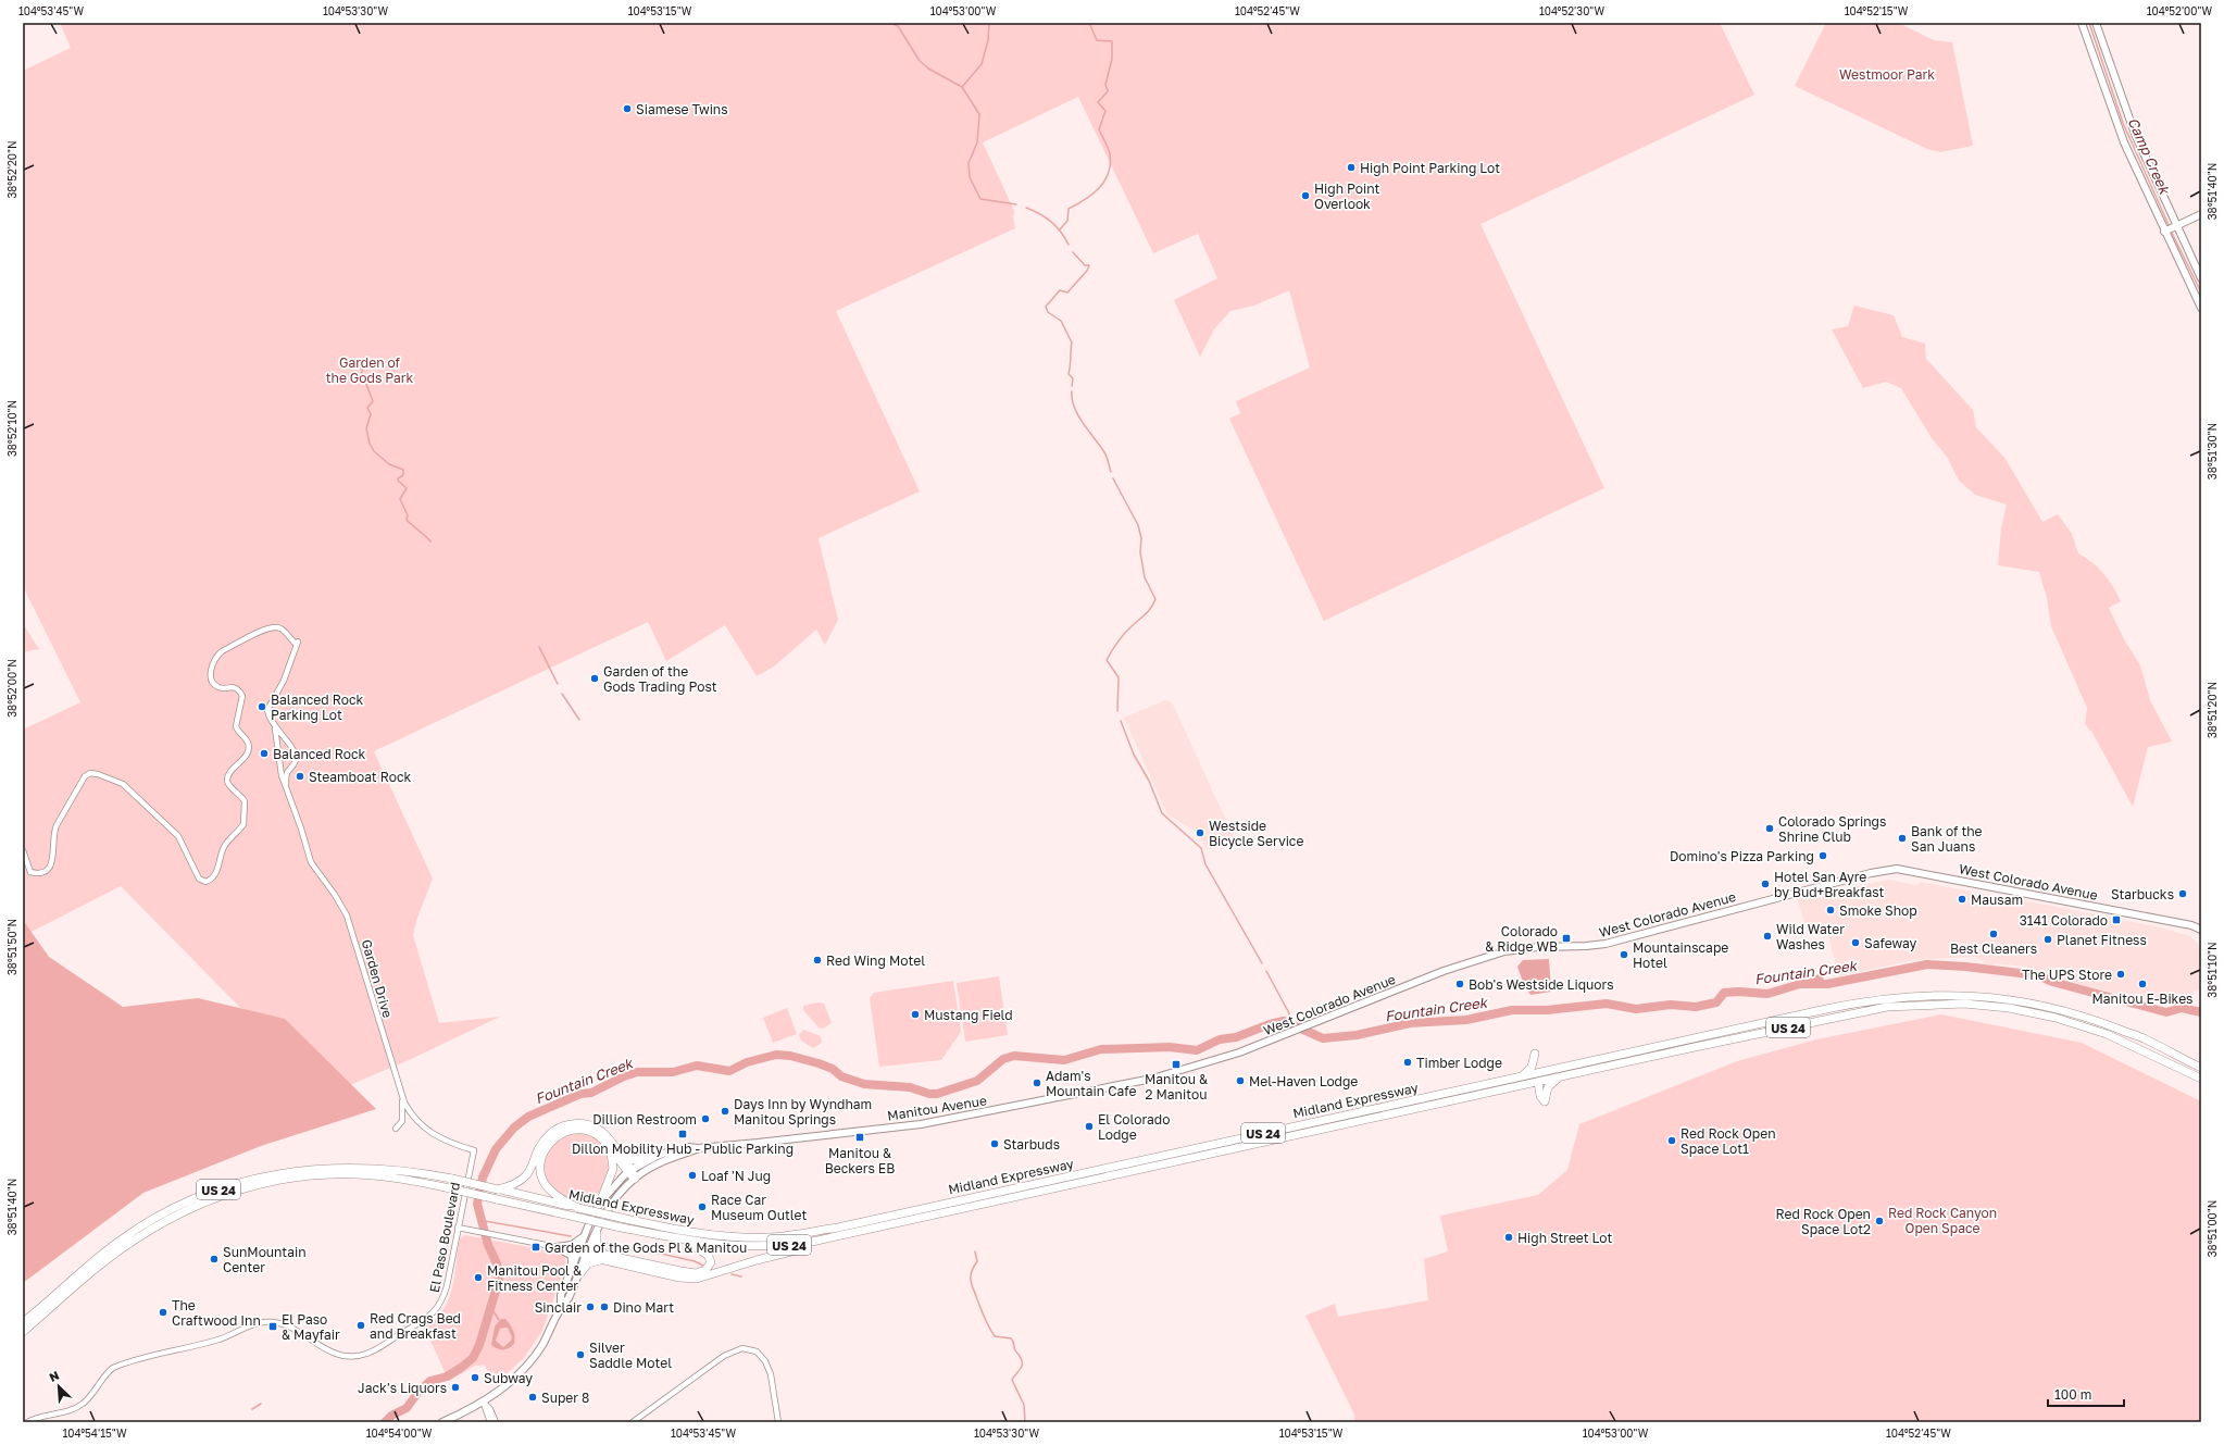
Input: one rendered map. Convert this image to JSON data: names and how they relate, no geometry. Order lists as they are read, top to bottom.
{
  "streets": {
    "highway": ["US 24", "Midland Expressway"],
    "main road": ["West Colorado Avenue", "Manitou Avenue"],
    "street": ["Garden Drive", "El Paso Boulevard"]
  },
  "crossings": [
    ["West Colorado Avenue", "Manitou Avenue"],
    ["Garden Drive", "El Paso Boulevard"],
    ["US 24", "Midland Expressway"]
  ],
  "water": ["Camp Creek", "Fountain Creek"],
  "parks": ["Westmoor Park", "Garden of the Gods Park", "Red Rock Canyon Open Space"],
  "places": {
    "other": [
      "Siamese Twins",
      "High Point Parking Lot",
      "High Point Overlook",
      "Garden of the Gods Trading Post",
      "Balanced Rock Parking Lot",
      "Balanced Rock",
      "Steamboat Rock",
      "Colorado Springs Shrine Club",
      "Westside Bicycle Service",
      "Bank of the San Juans",
      "Domino's Pizza Parking",
      "Hotel San Ayre by Bud+Breakfast",
      "Starbucks",
      "Mausam",
      "Smoke Shop",
      "Best Cleaners",
      "Wild Water Washes",
      "Planet Fitness",
      "Safeway",
      "Mountainscape Hotel",
      "Red Wing Motel",
      "The UPS Store",
      "Bob's Westside Liquors",
      "Manitou E-Bikes",
      "Mustang Field",
      "Timber Lodge",
      "Mel-Haven Lodge",
      "Adam's Mountain Cafe",
      "Days Inn by Wyndham Manitou Springs",
      "Dillion Restroom",
      "El Colorado Lodge",
      "Red Rock Open Space Lot1",
      "Starbuds",
      "Loaf 'N Jug",
      "Race Car Museum Outlet",
      "Red Rock Open Space Lot2",
      "High Street Lot",
      "SunMountain Center",
      "Manitou Pool & Fitness Center",
      "Sinclair",
      "Dino Mart",
      "The Craftwood Inn",
      "Red Crags Bed and Breakfast",
      "Silver Saddle Motel",
      "Subway",
      "Jack's Liquors",
      "Super 8"
    ],
    "transit": [
      "3141 Colorado",
      "Colorado & Ridge WB",
      "Manitou & 2 Manitou",
      "Dillon Mobility Hub - Public Parking",
      "Manitou & Beckers EB",
      "Garden of the Gods Pl & Manitou",
      "El Paso & Mayfair"
    ]
  },
  "scale_bar": "100 m",
  "north": "top left",
  "coordinates": [
    "104°53'45\"W",
    "104°53'30\"W",
    "104°53'15\"W",
    "104°53'00\"W",
    "104°52'45\"W",
    "104°52'30\"W",
    "104°52'15\"W",
    "104°52'00\"W",
    "38°52'20\"N",
    "38°51'40\"N",
    "38°52'10\"N",
    "38°51'30\"N",
    "38°52'00\"N",
    "38°51'20\"N",
    "38°51'50\"N",
    "38°51'10\"N",
    "38°51'00\"N",
    "104°54'15\"W",
    "104°54'00\"W"
  ]
}
